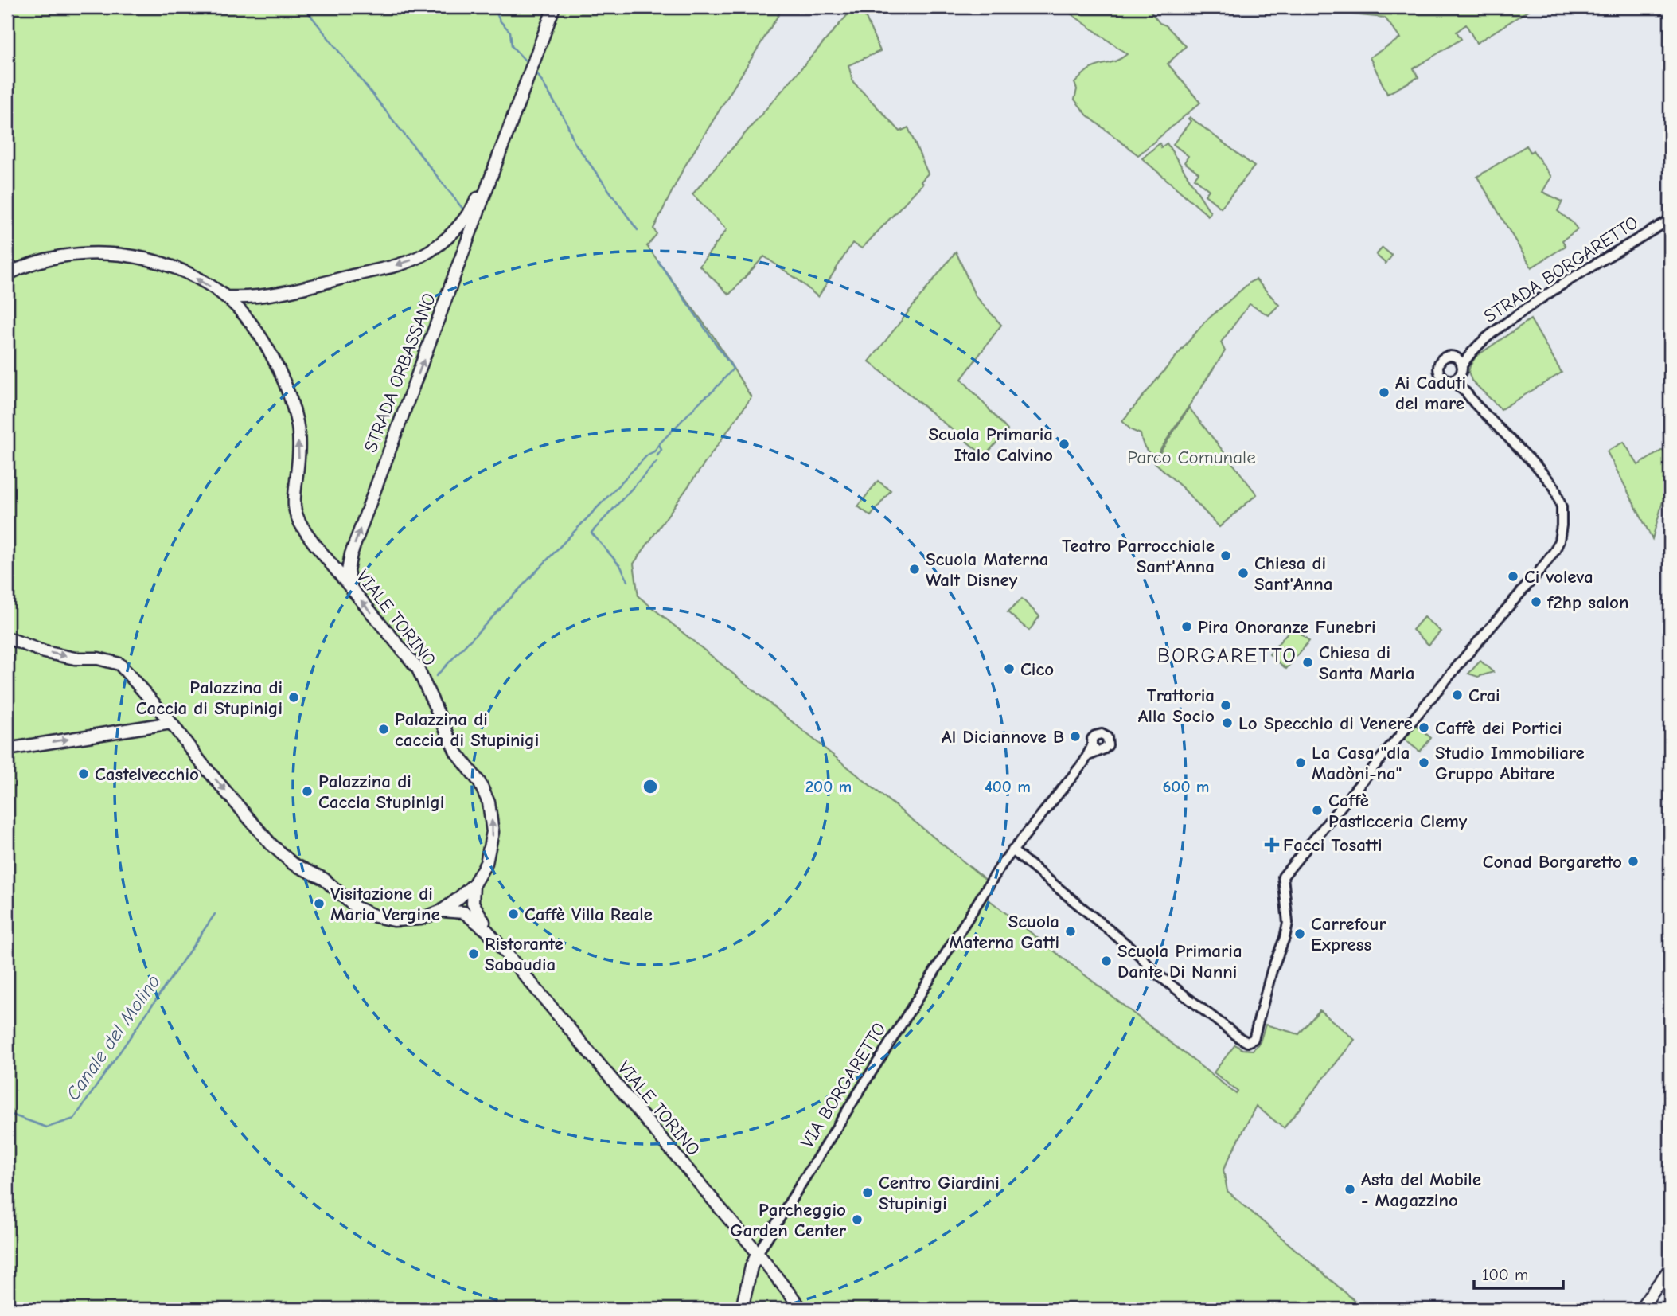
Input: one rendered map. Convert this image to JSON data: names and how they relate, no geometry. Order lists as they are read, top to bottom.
{
  "streets": {
    "main road": ["STRADA ORBASSANO", "VIALE TORINO"],
    "street": ["STRADA BORGARETTO", "VIA BORGARETTO"]
  },
  "crossings": [
    ["STRADA ORBASSANO", "VIALE TORINO"],
    ["VIALE TORINO", "VIA BORGARETTO"]
  ],
  "districts": ["BORGARETTO"],
  "water": ["Canale del Molino"],
  "parks": ["Parco Comunale"],
  "places": {
    "other": [
      "Ai Caduti del mare",
      "Scuola Primaria Italo Calvino",
      "Teatro Parrocchiale Sant'Anna",
      "Scuola Materna Walt Disney",
      "Chiesa di Sant'Anna",
      "Ci voleva",
      "f2hp salon",
      "Pira Onoranze Funebri",
      "Chiesa di Santa Maria",
      "Cico",
      "Crai",
      "Palazzina di Caccia di Stupinigi",
      "Trattoria Alla Socio",
      "Lo Specchio di Venere",
      "Caffè dei Portici",
      "Palazzina di caccia di Stupinigi",
      "Al Diciannove B",
      "La Casa \"dla Madòni-na\"",
      "Studio Immobiliare Gruppo Abitare",
      "Castelvecchio",
      "Palazzina di Caccia Stupinigi",
      "Caffè Pasticceria Clemy",
      "Conad Borgaretto",
      "Visitazione di Maria Vergine",
      "Caffè Villa Reale",
      "Scuola Materna Gatti",
      "Carrefour Express",
      "Ristorante Sabaudia",
      "Scuola Primaria Dante Di Nanni",
      "Asta del Mobile - Magazzino",
      "Centro Giardini Stupinigi",
      "Parcheggio Garden Center"
    ],
    "health": ["Facci Tosatti"]
  },
  "scale_bar": "100 m",
  "rings": ["200 m", "400 m", "600 m"]
}
